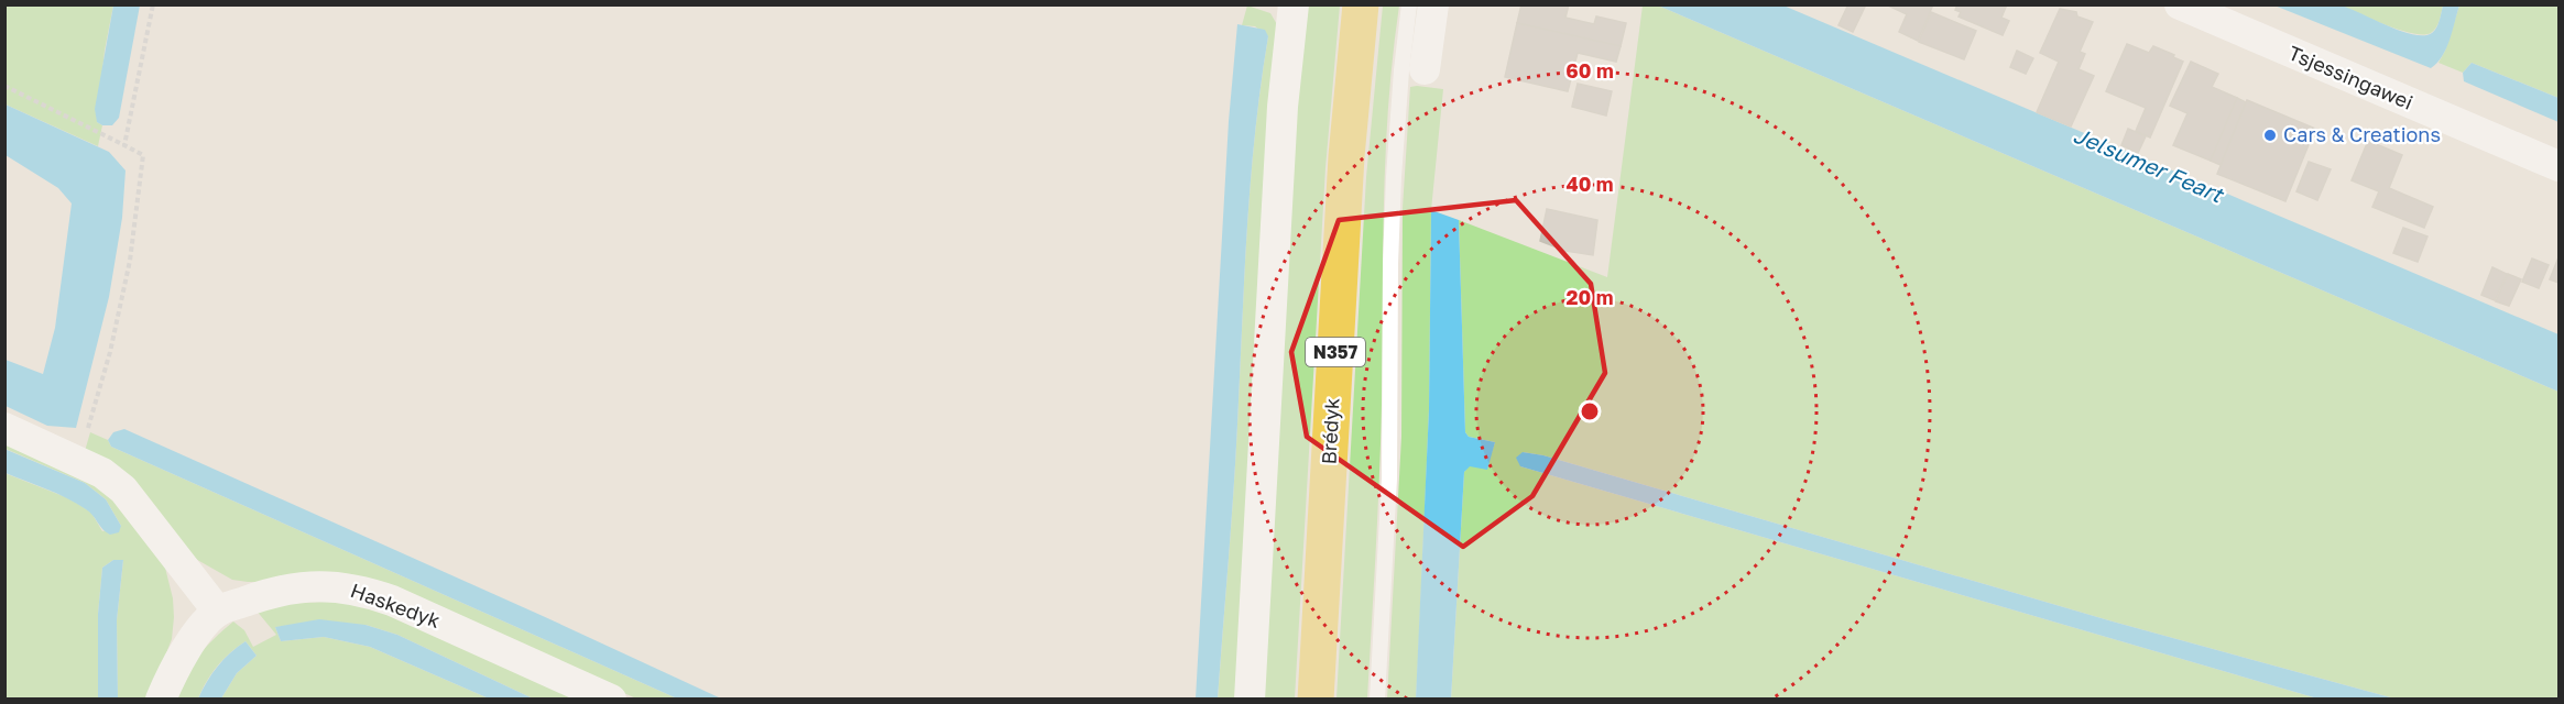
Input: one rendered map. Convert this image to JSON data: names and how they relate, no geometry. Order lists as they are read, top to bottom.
{
  "streets": {
    "main road": ["N357", "Brédyk"],
    "street": ["Tsjessingawei", "Haskedyk"]
  },
  "water": ["Jelsumer Feart"],
  "places": ["Cars & Creations"],
  "rings": ["60 m", "40 m", "20 m"]
}
